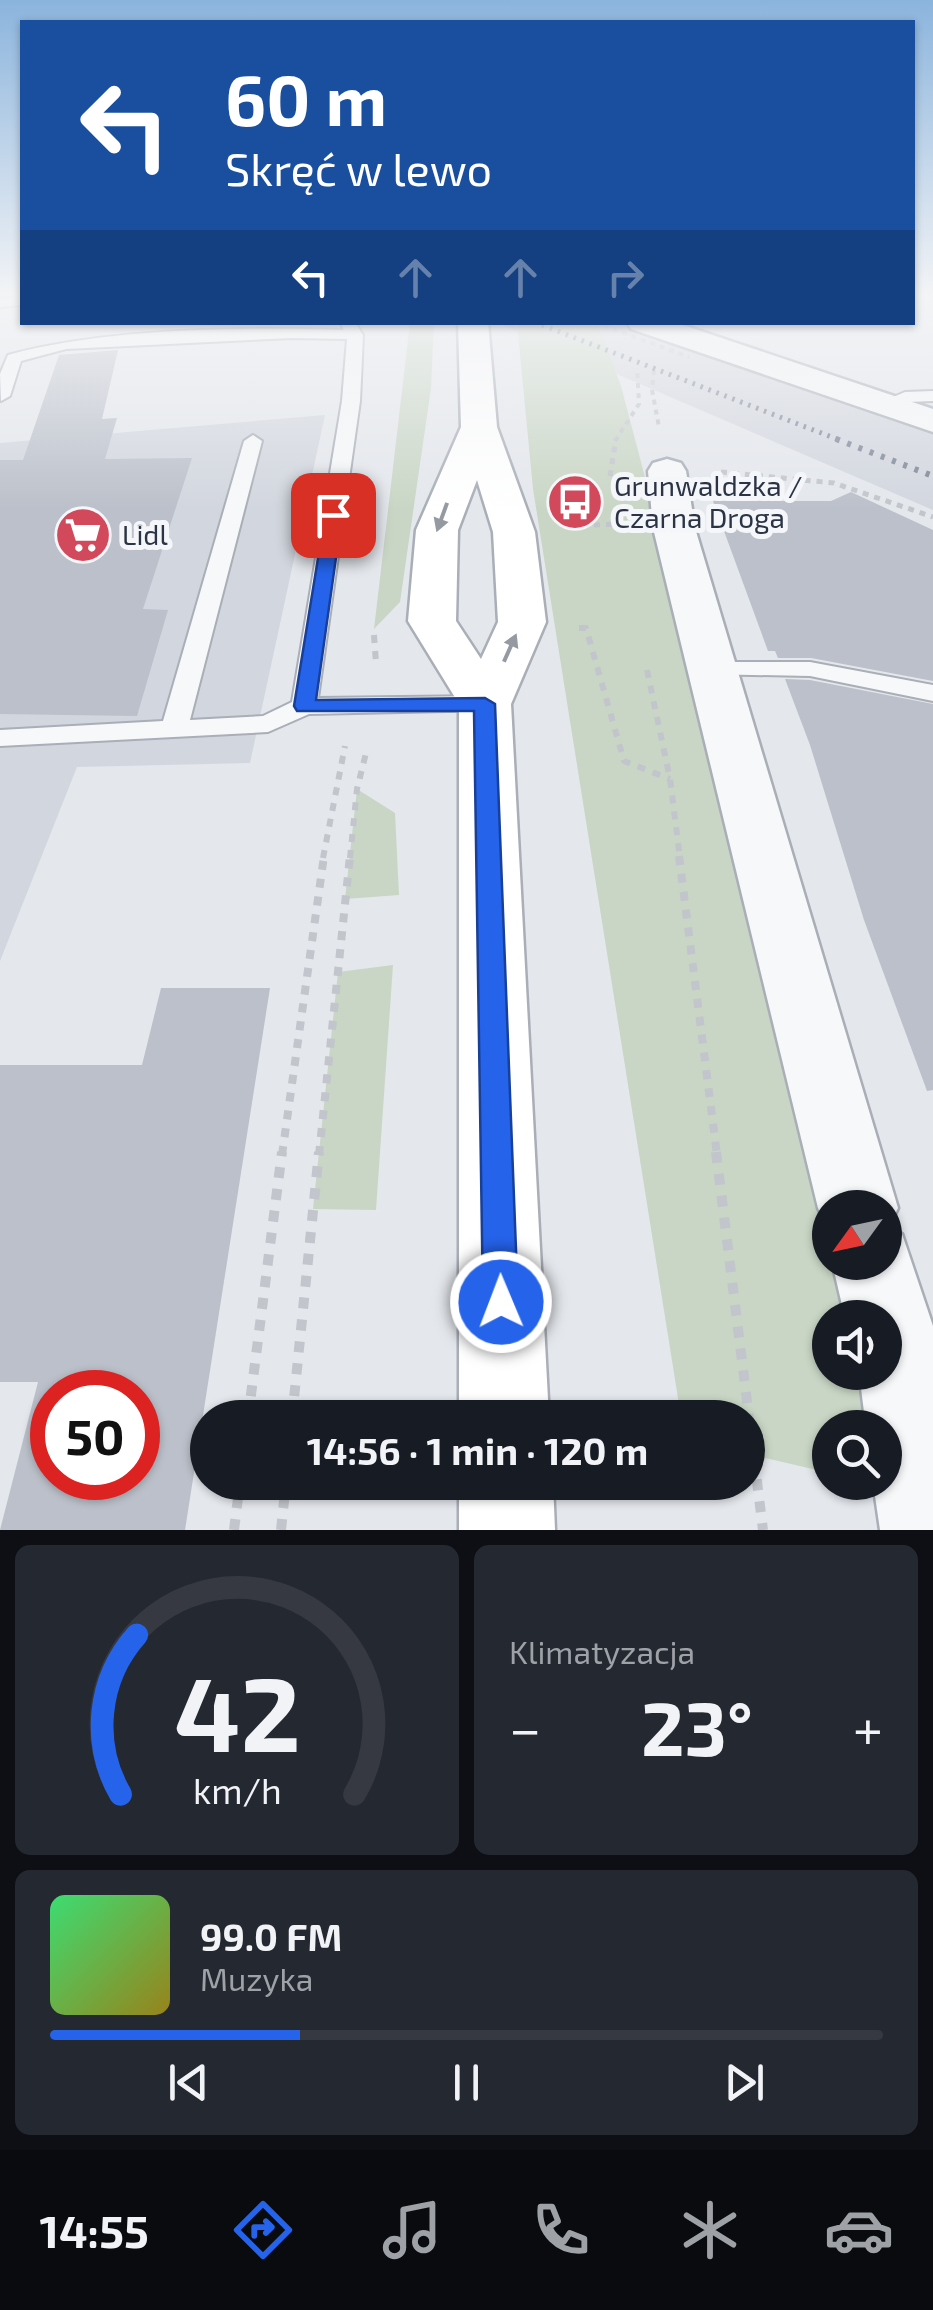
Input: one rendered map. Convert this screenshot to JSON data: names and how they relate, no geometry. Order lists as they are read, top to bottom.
{
  "places": {
    "bus stop": ["Grunwaldzka / Czarna Droga"],
    "supermarket": ["Lidl"]
  },
  "north": "bottom left",
  "page": {
    "turn": ["60 m", "Skręć w lewo"],
    "limit": "50",
    "trip": "14:56 · 1 min · 120 m",
    "tile": "Klimatyzacja",
    "heat": ["−", "23°", "+"],
    "song": ["99.0 FM", "Muzyka"],
    "tabs": "14:55",
    "gauge": ["42", "km/h"]
  }
}
